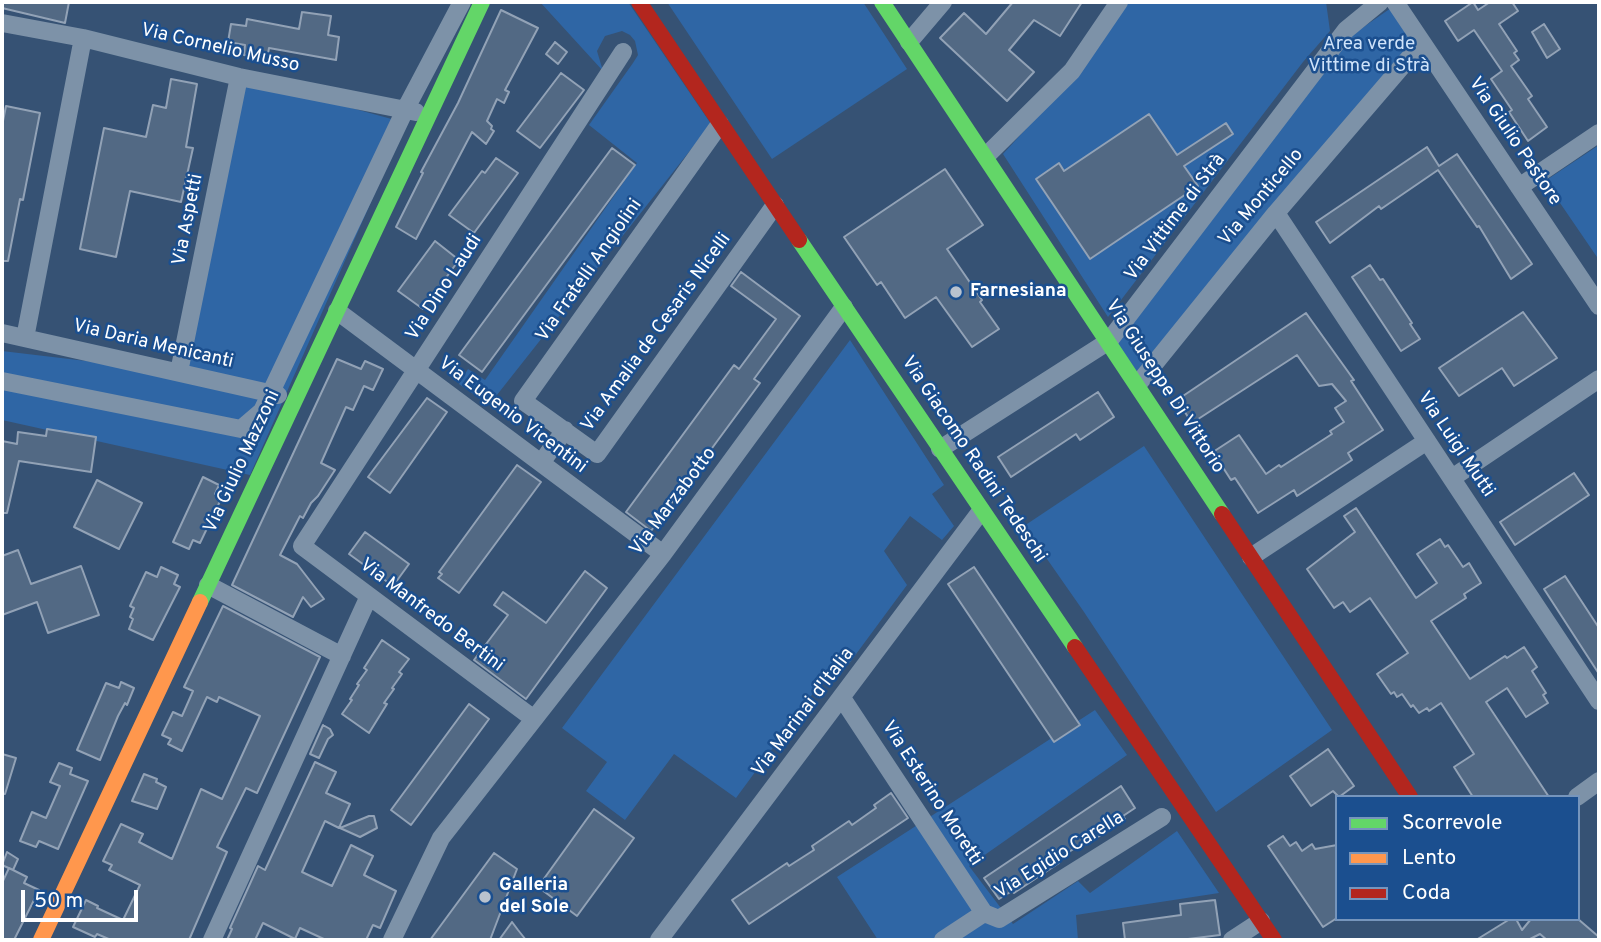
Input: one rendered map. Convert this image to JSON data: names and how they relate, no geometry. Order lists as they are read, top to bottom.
{
  "streets": {
    "street": [
      "Via Cornelio Musso",
      "Via Giulio Pastore",
      "Via Monticello",
      "Via Vittime di Strà",
      "Via Aspetti",
      "Via Fratelli Angiolini",
      "Via Dino Laudi",
      "Via Amalia de Cesaris Nicelli",
      "Via Daria Menicanti",
      "Via Giuseppe Di Vittorio",
      "Via Eugenio Vicentini",
      "Via Luigi Mutti",
      "Via Giacomo Radini Tedeschi",
      "Via Giulio Mazzoni",
      "Via Marzabotto",
      "Via Manfredo Bertini",
      "Via Marinai d'Italia",
      "Via Esterino Moretti",
      "Via Egidio Carella"
    ]
  },
  "crossings": [
    ["Via Cornelio Musso", "Via Aspetti"],
    ["Via Cornelio Musso", "Via Giulio Mazzoni"],
    ["Via Giulio Pastore", "Via Monticello"],
    ["Via Monticello", "Via Giuseppe Di Vittorio"],
    ["Via Monticello", "Via Luigi Mutti"],
    ["Via Vittime di Strà", "Via Giuseppe Di Vittorio"],
    ["Via Vittime di Strà", "Via Giacomo Radini Tedeschi"],
    ["Via Aspetti", "Via Daria Menicanti"],
    ["Via Fratelli Angiolini", "Via Amalia de Cesaris Nicelli"],
    ["Via Fratelli Angiolini", "Via Giacomo Radini Tedeschi"],
    ["Via Dino Laudi", "Via Eugenio Vicentini"],
    ["Via Dino Laudi", "Via Manfredo Bertini"],
    ["Via Amalia de Cesaris Nicelli", "Via Giacomo Radini Tedeschi"],
    ["Via Daria Menicanti", "Via Giulio Mazzoni"],
    ["Via Eugenio Vicentini", "Via Giulio Mazzoni"],
    ["Via Eugenio Vicentini", "Via Marzabotto"],
    ["Via Giacomo Radini Tedeschi", "Via Marzabotto"],
    ["Via Giacomo Radini Tedeschi", "Via Marinai d'Italia"],
    ["Via Marzabotto", "Via Manfredo Bertini"],
    ["Via Marinai d'Italia", "Via Esterino Moretti"],
    ["Via Esterino Moretti", "Via Egidio Carella"]
  ],
  "parks": ["Area verde Vittime di Strà"],
  "places": ["Farnesiana", "Galleria del Sole"],
  "legend": ["Scorrevole", "Lento", "Coda"],
  "scale_bar": "50 m"
}
